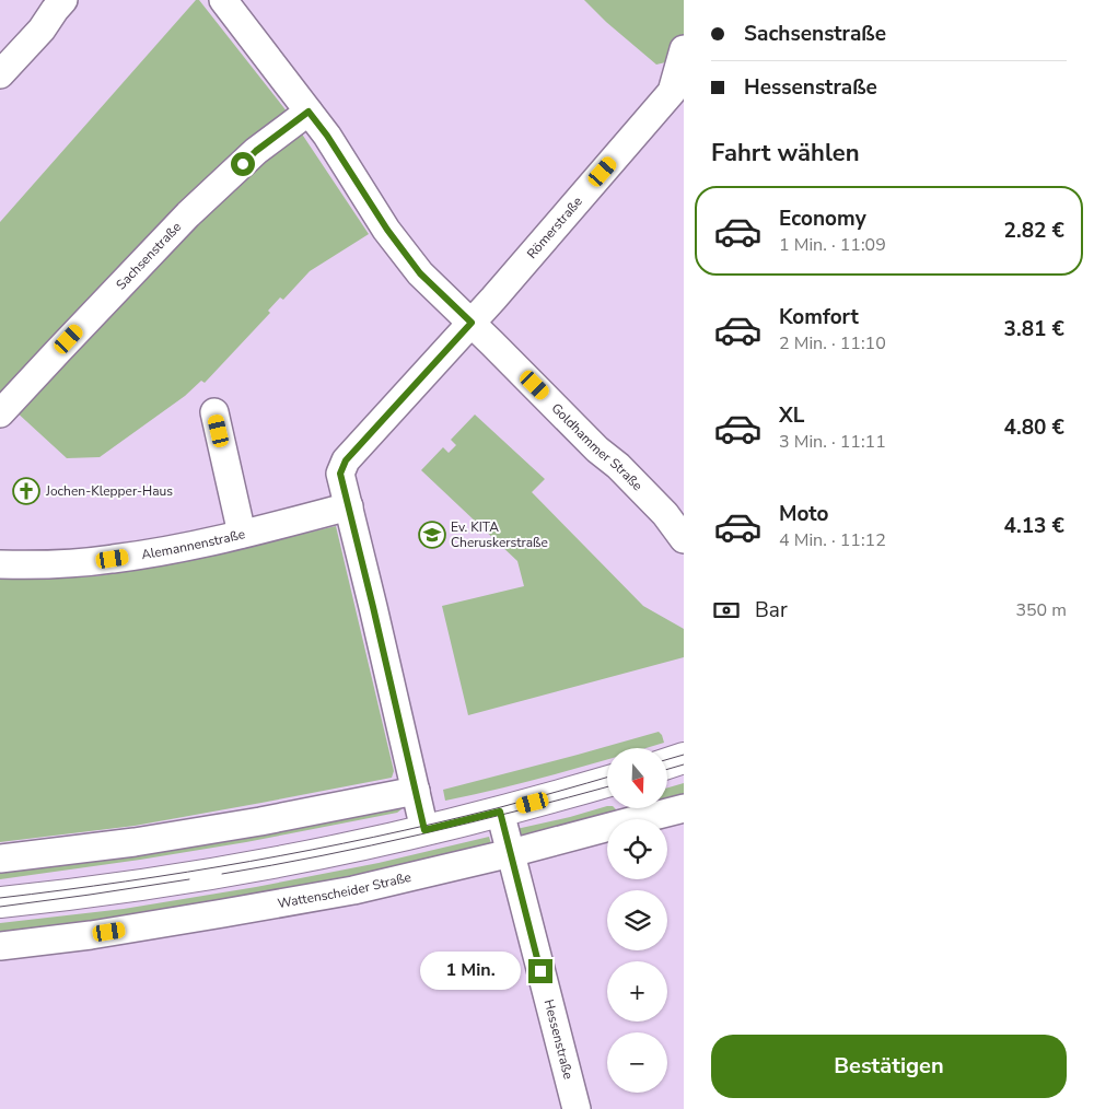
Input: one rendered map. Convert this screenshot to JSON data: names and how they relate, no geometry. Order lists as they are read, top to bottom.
{
  "streets": {
    "street": [
      "Römerstraße",
      "Sachsenstraße",
      "Goldhammer Straße",
      "Alemannenstraße",
      "Wattenscheider Straße",
      "Hessenstraße"
    ]
  },
  "crossings": [
    ["Römerstraße", "Goldhammer Straße"],
    ["Römerstraße", "Alemannenstraße"],
    ["Sachsenstraße", "Goldhammer Straße"],
    ["Wattenscheider Straße", "Hessenstraße"]
  ],
  "places": {
    "church": ["Jochen-Klepper-Haus"],
    "school or university": ["Ev. KITA Cheruskerstraße"]
  },
  "north": "bottom",
  "page": {
    "banner": ["Sachsenstraße", "Hessenstraße"],
    "heading": "Fahrt wählen",
    "list": [
      {
        "name": "Economy",
        "note": "1 Min. · 11:09",
        "value": "2.82 €"
      },
      {
        "name": "Komfort",
        "note": "2 Min. · 11:10",
        "value": "3.81 €"
      },
      {
        "name": "XL",
        "note": "3 Min. · 11:11",
        "value": "4.80 €"
      },
      {
        "name": "Moto",
        "note": "4 Min. · 11:12",
        "value": "4.13 €"
      }
    ],
    "pay": ["Bar", "350 m"],
    "map_buttons": ["+", "−"],
    "bubble": "1 Min.",
    "buttons": "Bestätigen"
  }
}
